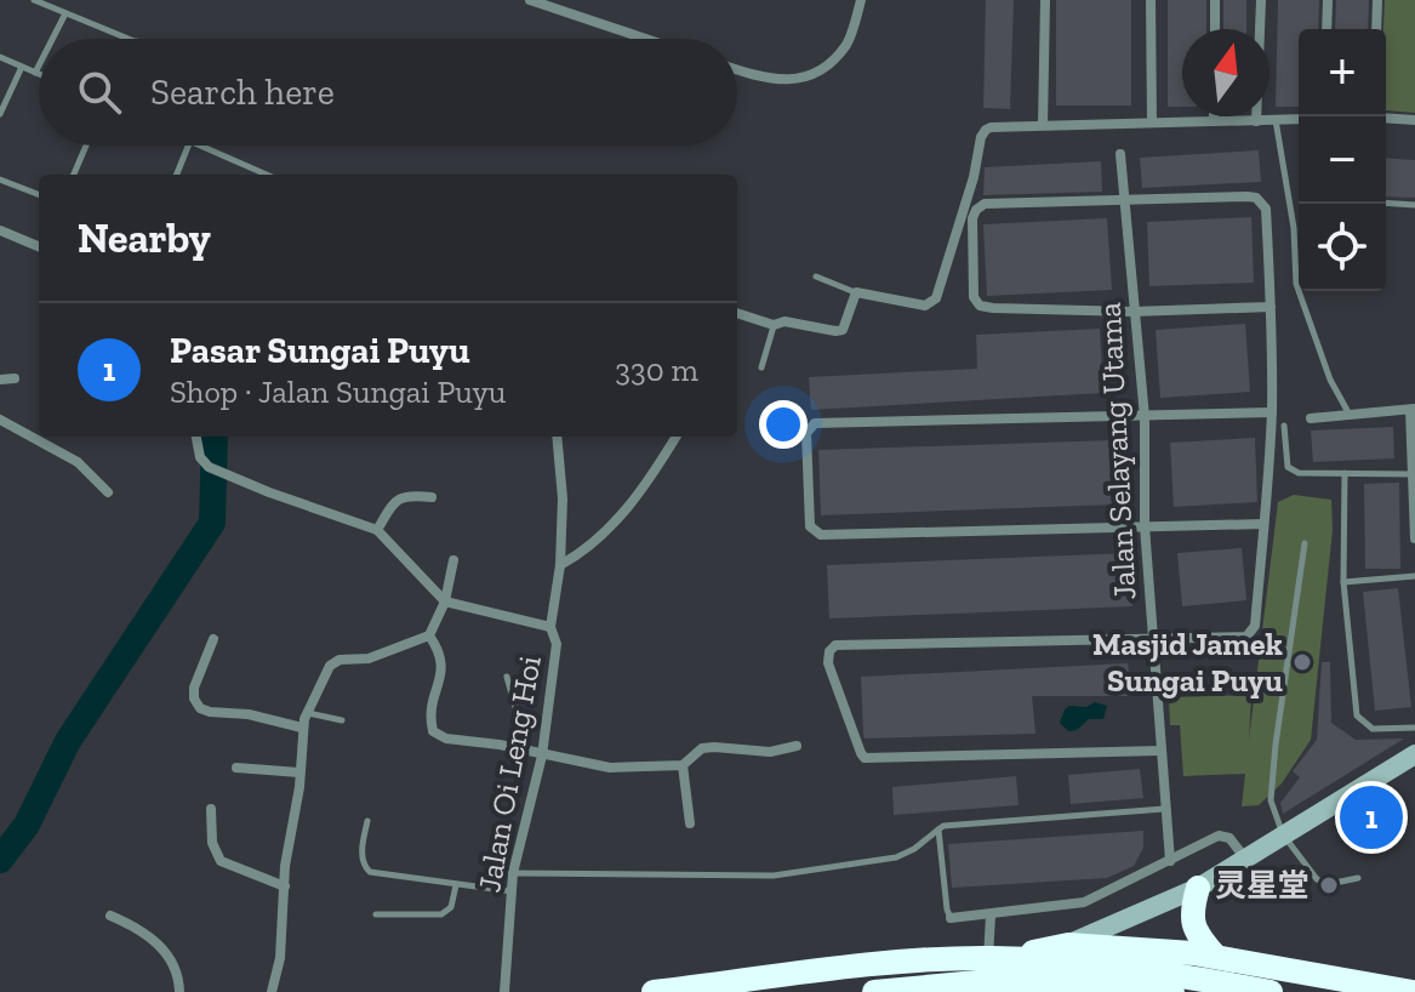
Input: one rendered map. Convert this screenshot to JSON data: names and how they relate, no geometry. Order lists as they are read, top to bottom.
{
  "streets": {
    "street": ["Jalan Selayang Utama", "Jalan Oi Leng Hoi"]
  },
  "places": ["Masjid Jamek Sungai Puyu", "灵星堂"],
  "north": "top",
  "page": {
    "map_buttons": ["+", "−"],
    "search": "Search here",
    "heading": "Nearby",
    "list": [
      {
        "mark": "1",
        "name": "Pasar Sungai Puyu",
        "note": "Shop · Jalan Sungai Puyu",
        "value": "330 m"
      }
    ],
    "pins": "1"
  }
}
